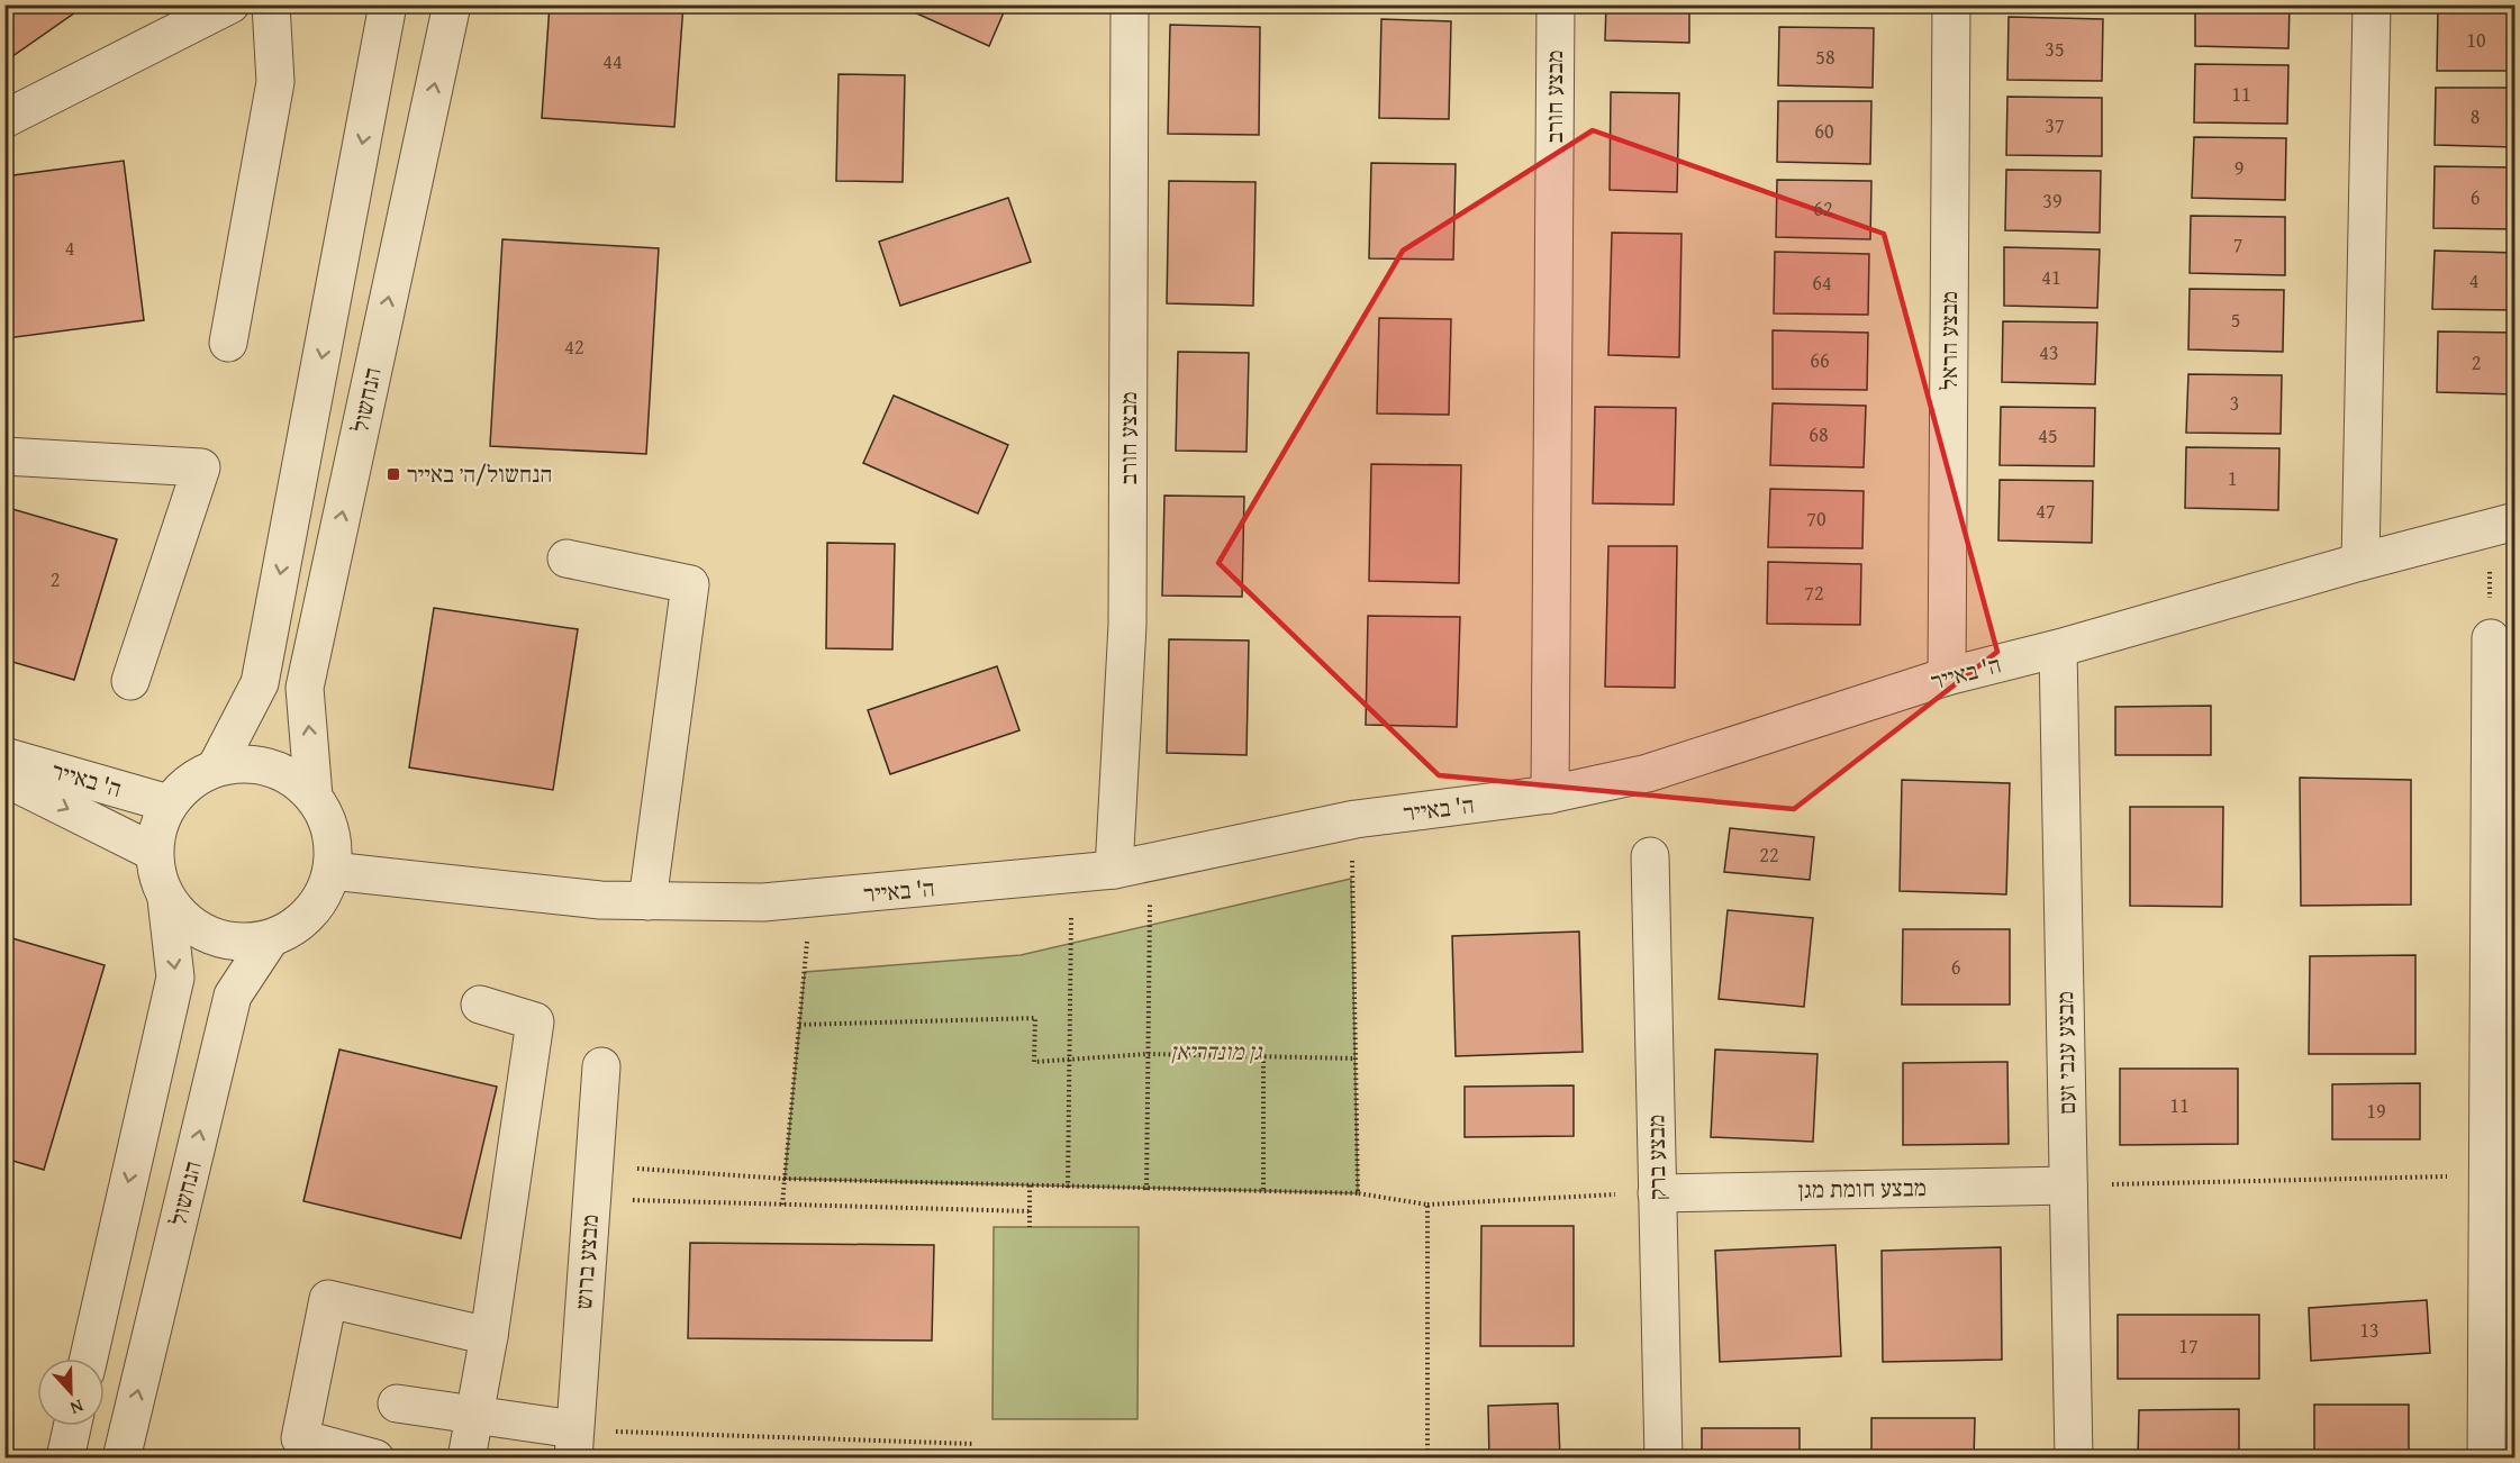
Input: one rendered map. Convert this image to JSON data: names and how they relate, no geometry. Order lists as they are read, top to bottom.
{
  "streets": {
    "street": [
      "מבצע חורב",
      "מבצע הראל",
      "הנחשול",
      "ה' באייר",
      "מבצע ענבי זעם",
      "מבצע ברק",
      "מבצע חומת מגן",
      "מבצע ברוש"
    ]
  },
  "crossings": [
    ["מבצע חורב", "ה' באייר"],
    ["מבצע הראל", "ה' באייר"],
    ["הנחשול", "ה' באייר"],
    ["ה' באייר", "מבצע ענבי זעם"],
    ["מבצע ענבי זעם", "מבצע חומת מגן"],
    ["מבצע ברק", "מבצע חומת מגן"]
  ],
  "parks": ["גן מונדריאן"],
  "places": {
    "transit": ["הנחשול/ה׳ באייר"]
  },
  "house_numbers": [
    "10",
    "35",
    "58",
    "44",
    "11",
    "8",
    "37",
    "60",
    "9",
    "6",
    "39",
    "62",
    "7",
    "4",
    "41",
    "4",
    "64",
    "5",
    "42",
    "43",
    "66",
    "2",
    "3",
    "68",
    "45",
    "1",
    "47",
    "70",
    "2",
    "72",
    "22",
    "6",
    "11",
    "19",
    "13",
    "17"
  ],
  "north": "bottom"
}
